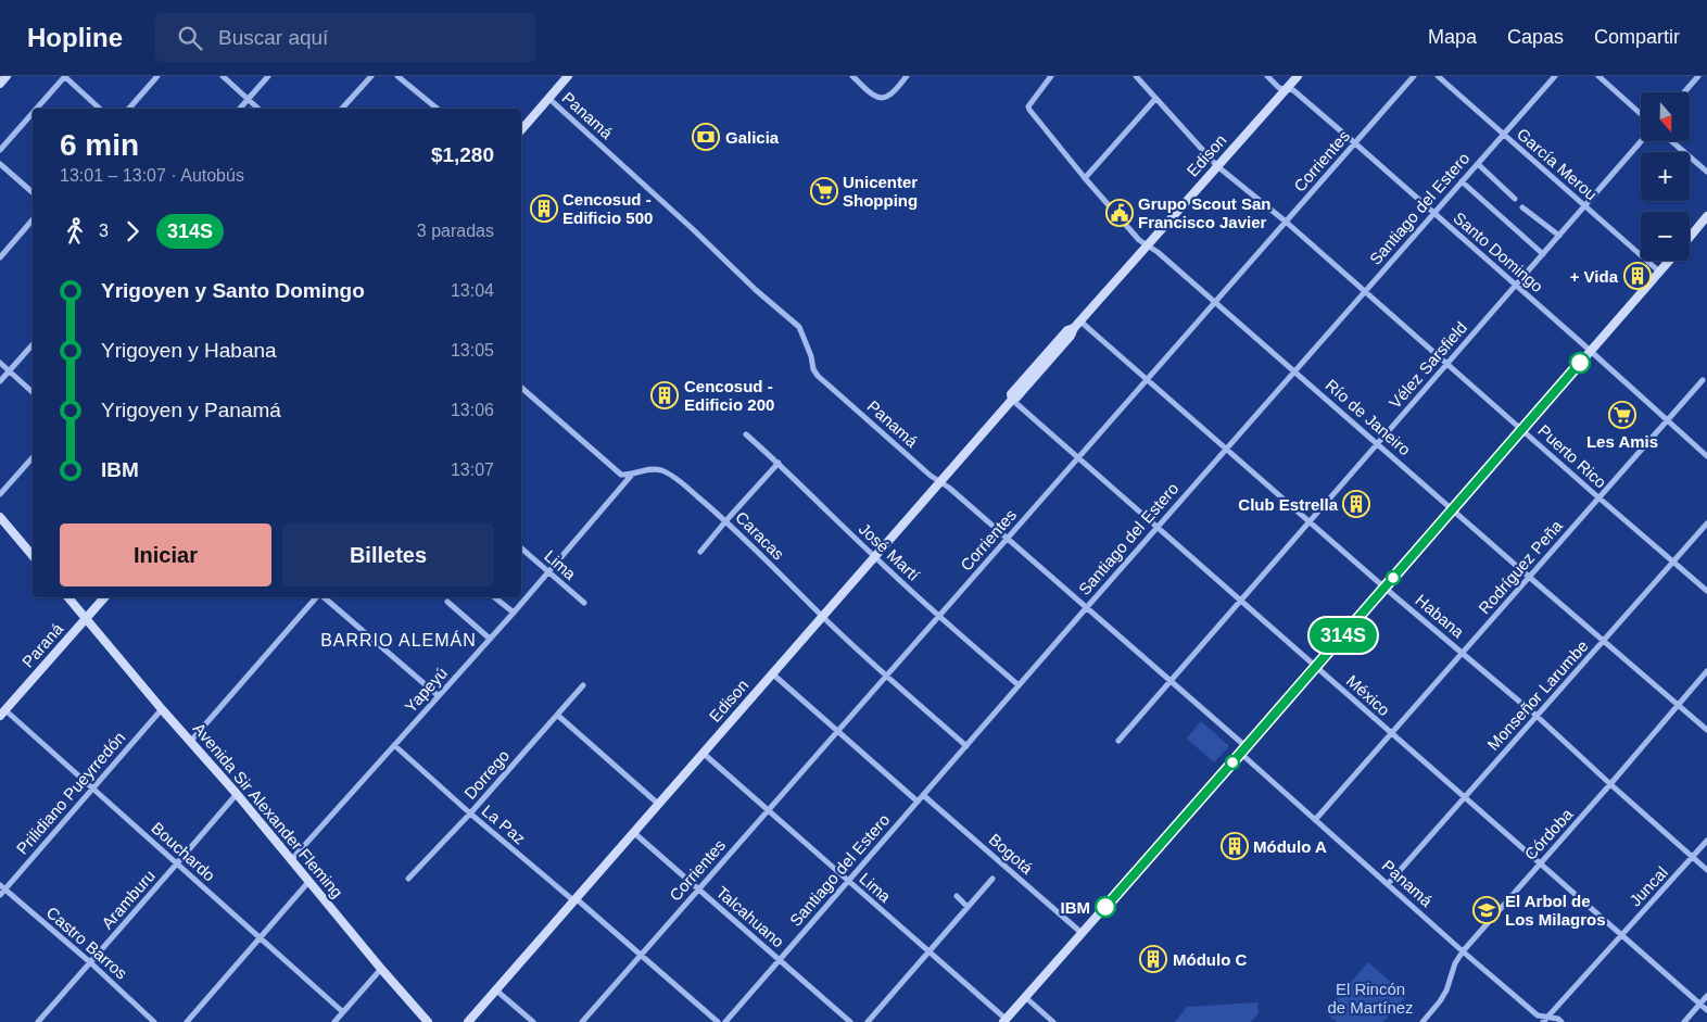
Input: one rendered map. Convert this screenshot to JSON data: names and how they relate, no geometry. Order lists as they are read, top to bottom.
{
  "streets": {
    "street": [
      "Panamá",
      "Edison",
      "Corrientes",
      "García Merou",
      "Santiago del Estero",
      "Santo Domingo",
      "Vélez Sarsfield",
      "Río de Janeiro",
      "Puerto Rico",
      "Caracas",
      "José Martí",
      "Lima",
      "Rodríguez Peña",
      "Habana",
      "Paraná",
      "Yapeyú",
      "México",
      "Monseñor Larumbe",
      "Dorrego",
      "Prilidiano Pueyrredón",
      "Avenida Sir Alexander Fleming",
      "La Paz",
      "Córdoba",
      "Bouchardo",
      "Bogotá",
      "Juncal",
      "Aramburu",
      "Talcahuano",
      "Castro Barros"
    ]
  },
  "crossings": [
    ["Panamá", "Edison"],
    ["Panamá", "Corrientes"],
    ["Panamá", "Santiago del Estero"],
    ["Panamá", "Vélez Sarsfield"],
    ["Panamá", "Rodríguez Peña"],
    ["Panamá", "Monseñor Larumbe"],
    ["Panamá", "Córdoba"],
    ["Panamá", "Juncal"],
    ["Edison", "Santo Domingo"],
    ["Edison", "Río de Janeiro"],
    ["Edison", "Puerto Rico"],
    ["Edison", "Caracas"],
    ["Edison", "José Martí"],
    ["Edison", "Lima"],
    ["Edison", "Habana"],
    ["Edison", "México"],
    ["Edison", "La Paz"],
    ["Edison", "Talcahuano"],
    ["Corrientes", "Santo Domingo"],
    ["Corrientes", "Río de Janeiro"],
    ["Corrientes", "Puerto Rico"],
    ["Corrientes", "Caracas"],
    ["Corrientes", "José Martí"],
    ["Corrientes", "Lima"],
    ["Corrientes", "Habana"],
    ["Corrientes", "México"],
    ["Corrientes", "La Paz"],
    ["Corrientes", "Talcahuano"],
    ["García Merou", "Santiago del Estero"],
    ["García Merou", "Vélez Sarsfield"],
    ["Santiago del Estero", "Santo Domingo"],
    ["Santiago del Estero", "Río de Janeiro"],
    ["Santiago del Estero", "Puerto Rico"],
    ["Santiago del Estero", "Caracas"],
    ["Santiago del Estero", "José Martí"],
    ["Santiago del Estero", "Lima"],
    ["Santiago del Estero", "Habana"],
    ["Santiago del Estero", "México"],
    ["Santiago del Estero", "Bogotá"],
    ["Santiago del Estero", "Talcahuano"],
    ["Santo Domingo", "Vélez Sarsfield"],
    ["Santo Domingo", "Rodríguez Peña"],
    ["Vélez Sarsfield", "Río de Janeiro"],
    ["Vélez Sarsfield", "Puerto Rico"],
    ["Vélez Sarsfield", "Habana"],
    ["Vélez Sarsfield", "México"],
    ["Río de Janeiro", "Rodríguez Peña"],
    ["Río de Janeiro", "Monseñor Larumbe"],
    ["Río de Janeiro", "Córdoba"],
    ["Puerto Rico", "Rodríguez Peña"],
    ["Puerto Rico", "Monseñor Larumbe"],
    ["Caracas", "Yapeyú"],
    ["Lima", "Yapeyú"],
    ["Rodríguez Peña", "Habana"],
    ["Rodríguez Peña", "México"],
    ["Habana", "Monseñor Larumbe"],
    ["Habana", "Córdoba"],
    ["Habana", "Juncal"],
    ["Paraná", "Avenida Sir Alexander Fleming"],
    ["Paraná", "Bouchardo"],
    ["Yapeyú", "Avenida Sir Alexander Fleming"],
    ["Yapeyú", "La Paz"],
    ["México", "Monseñor Larumbe"],
    ["México", "Córdoba"],
    ["México", "Juncal"],
    ["Dorrego", "La Paz"],
    ["Prilidiano Pueyrredón", "Avenida Sir Alexander Fleming"],
    ["Prilidiano Pueyrredón", "Bouchardo"],
    ["Prilidiano Pueyrredón", "Castro Barros"],
    ["Avenida Sir Alexander Fleming", "Aramburu"],
    ["Bouchardo", "Aramburu"],
    ["Aramburu", "Castro Barros"]
  ],
  "districts": ["BARRIO ALEMÁN"],
  "parks": ["El Rincón de Martínez"],
  "places": {
    "bank": ["Galicia"],
    "supermarket": ["Unicenter Shopping", "Les Amis"],
    "building": [
      "Cencosud - Edificio 500",
      "+ Vida",
      "Cencosud - Edificio 200",
      "Club Estrella",
      "Módulo A",
      "Módulo C"
    ],
    "public building": ["Grupo Scout San Francisco Javier"],
    "other": ["IBM"],
    "school or university": ["El Arbol de Los Milagros"]
  },
  "lines": ["bus line 314S"],
  "north": "bottom",
  "page": {
    "header": "Hopline",
    "search": "Buscar aquí",
    "nav": ["Mapa", "Capas", "Compartir"],
    "on_map": "314S",
    "map_buttons": ["+", "−"],
    "heading": ["6 min", "13:01 – 13:07 · Autobús", "$1,280"],
    "legs": ["3", "314S", "3 paradas"],
    "list": [
      {
        "name": "Yrigoyen y Santo Domingo",
        "value": "13:04"
      },
      {
        "name": "Yrigoyen y Habana",
        "value": "13:05"
      },
      {
        "name": "Yrigoyen y Panamá",
        "value": "13:06"
      },
      {
        "name": "IBM",
        "value": "13:07"
      }
    ],
    "buttons": ["Iniciar", "Billetes"]
  }
}
